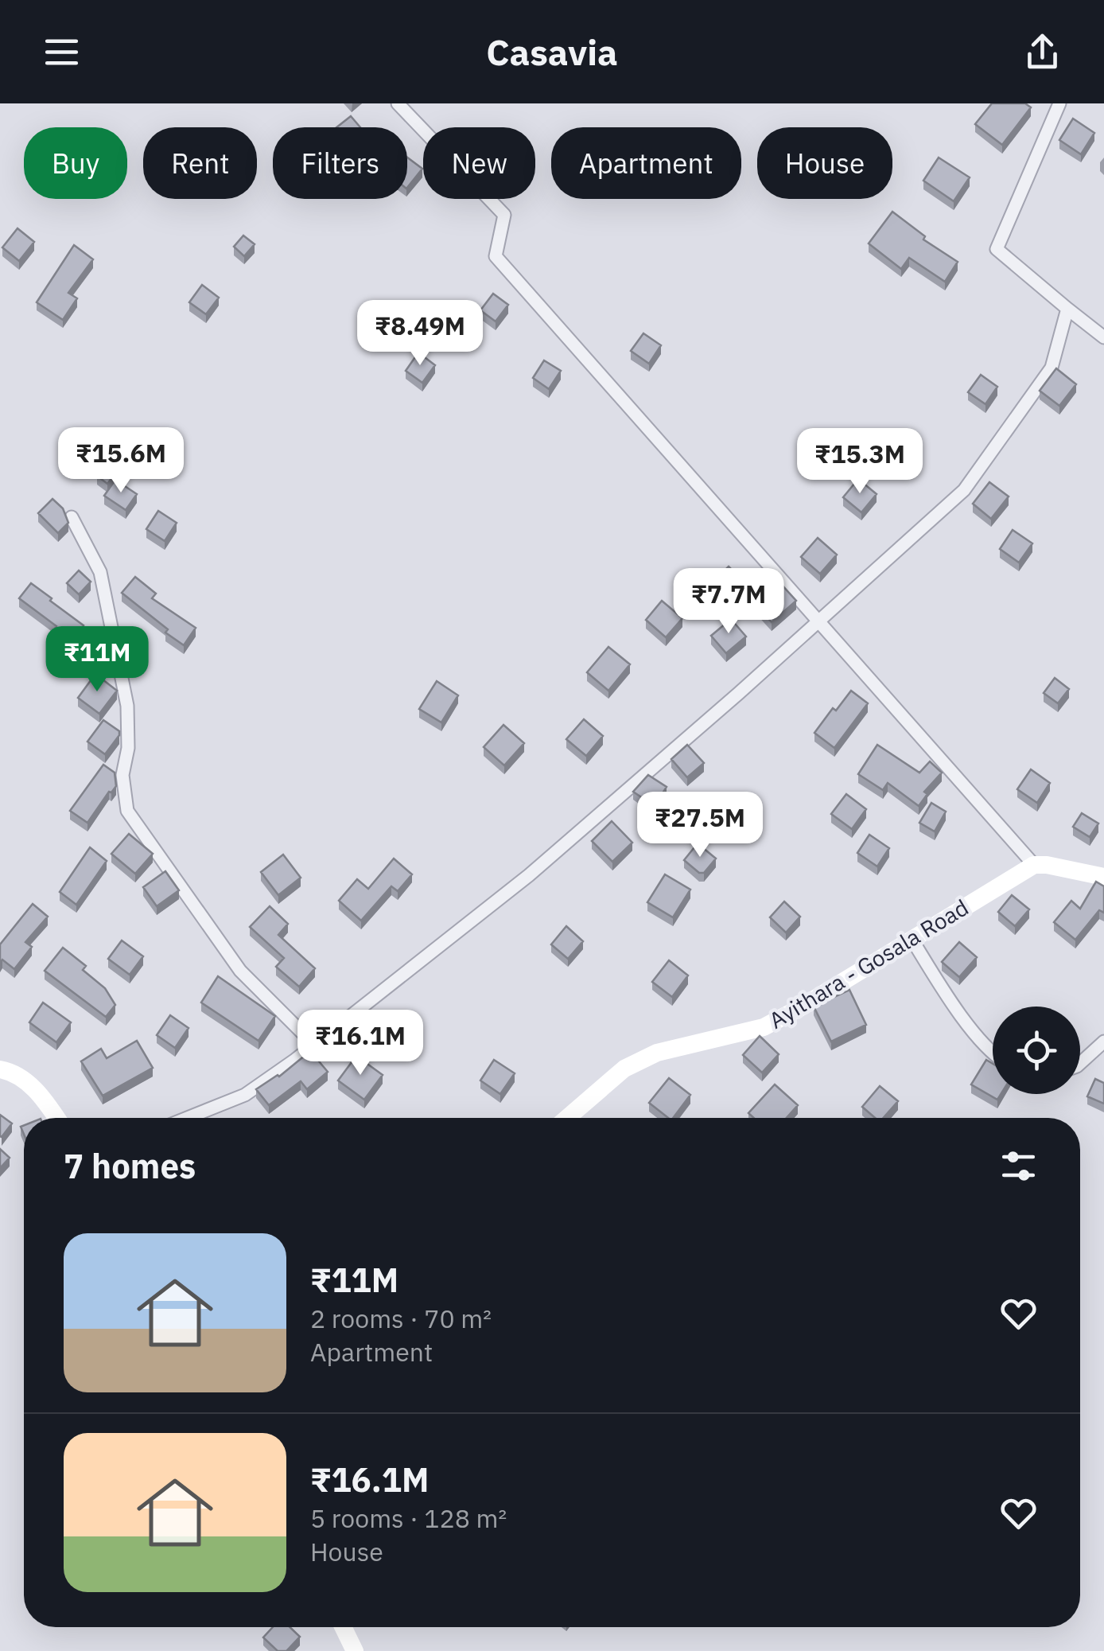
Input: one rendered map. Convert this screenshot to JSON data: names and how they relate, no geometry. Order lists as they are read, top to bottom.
{
  "streets": {
    "main road": ["Ayithara - Gosala Road"]
  },
  "page": {
    "header": "Casavia",
    "chip": [
      "Buy",
      "Rent",
      "Filters",
      "New",
      "Apartment",
      "House"
    ],
    "price": [
      "₹8.49M",
      "₹15.6M",
      "₹15.3M",
      "₹7.7M",
      "₹11M",
      "₹27.5M",
      "₹16.1M"
    ],
    "heading": "7 homes",
    "list": [
      {
        "name": "₹11M",
        "note": "2 rooms · 70 m² · Apartment"
      },
      {
        "name": "₹16.1M",
        "note": "5 rooms · 128 m² · House"
      }
    ]
  }
}
